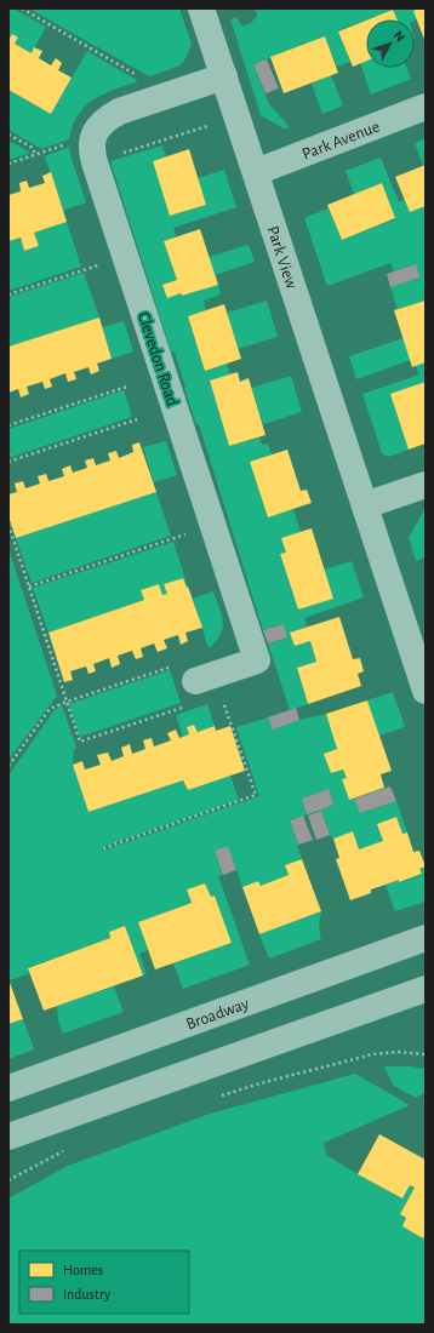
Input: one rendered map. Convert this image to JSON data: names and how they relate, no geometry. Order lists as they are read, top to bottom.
{
  "streets": {
    "highway": ["Broadway"],
    "street": ["Park Avenue", "Park View", "Clevedon Road"]
  },
  "crossings": [
    ["Park Avenue", "Park View"],
    ["Park View", "Clevedon Road"]
  ],
  "legend": ["Homes", "Industry"],
  "north": "top right"
}
